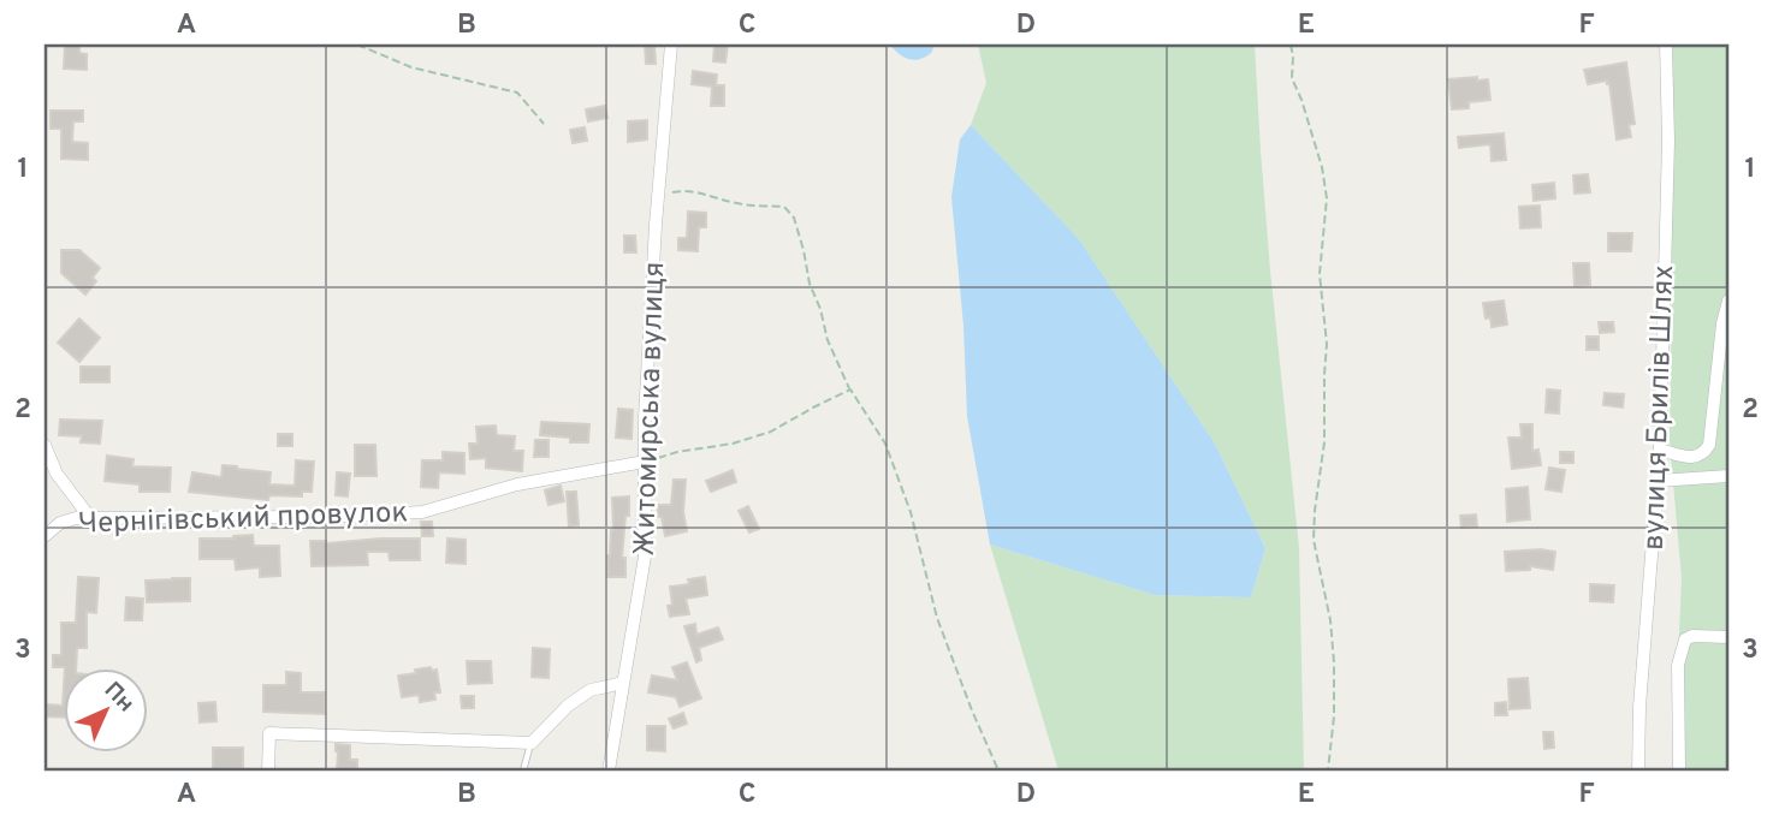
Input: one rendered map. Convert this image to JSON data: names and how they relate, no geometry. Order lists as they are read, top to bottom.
{
  "streets": {
    "street": ["вулиця Брилів Шлях", "Житомирська вулиця", "Чернігівський провулок"]
  },
  "crossings": [
    ["Житомирська вулиця", "Чернігівський провулок"]
  ],
  "north": "top right",
  "grid": {
    "columns": [
      "A",
      "B",
      "C",
      "D",
      "E",
      "F"
    ],
    "rows": ["1", "2", "3"]
  }
}
